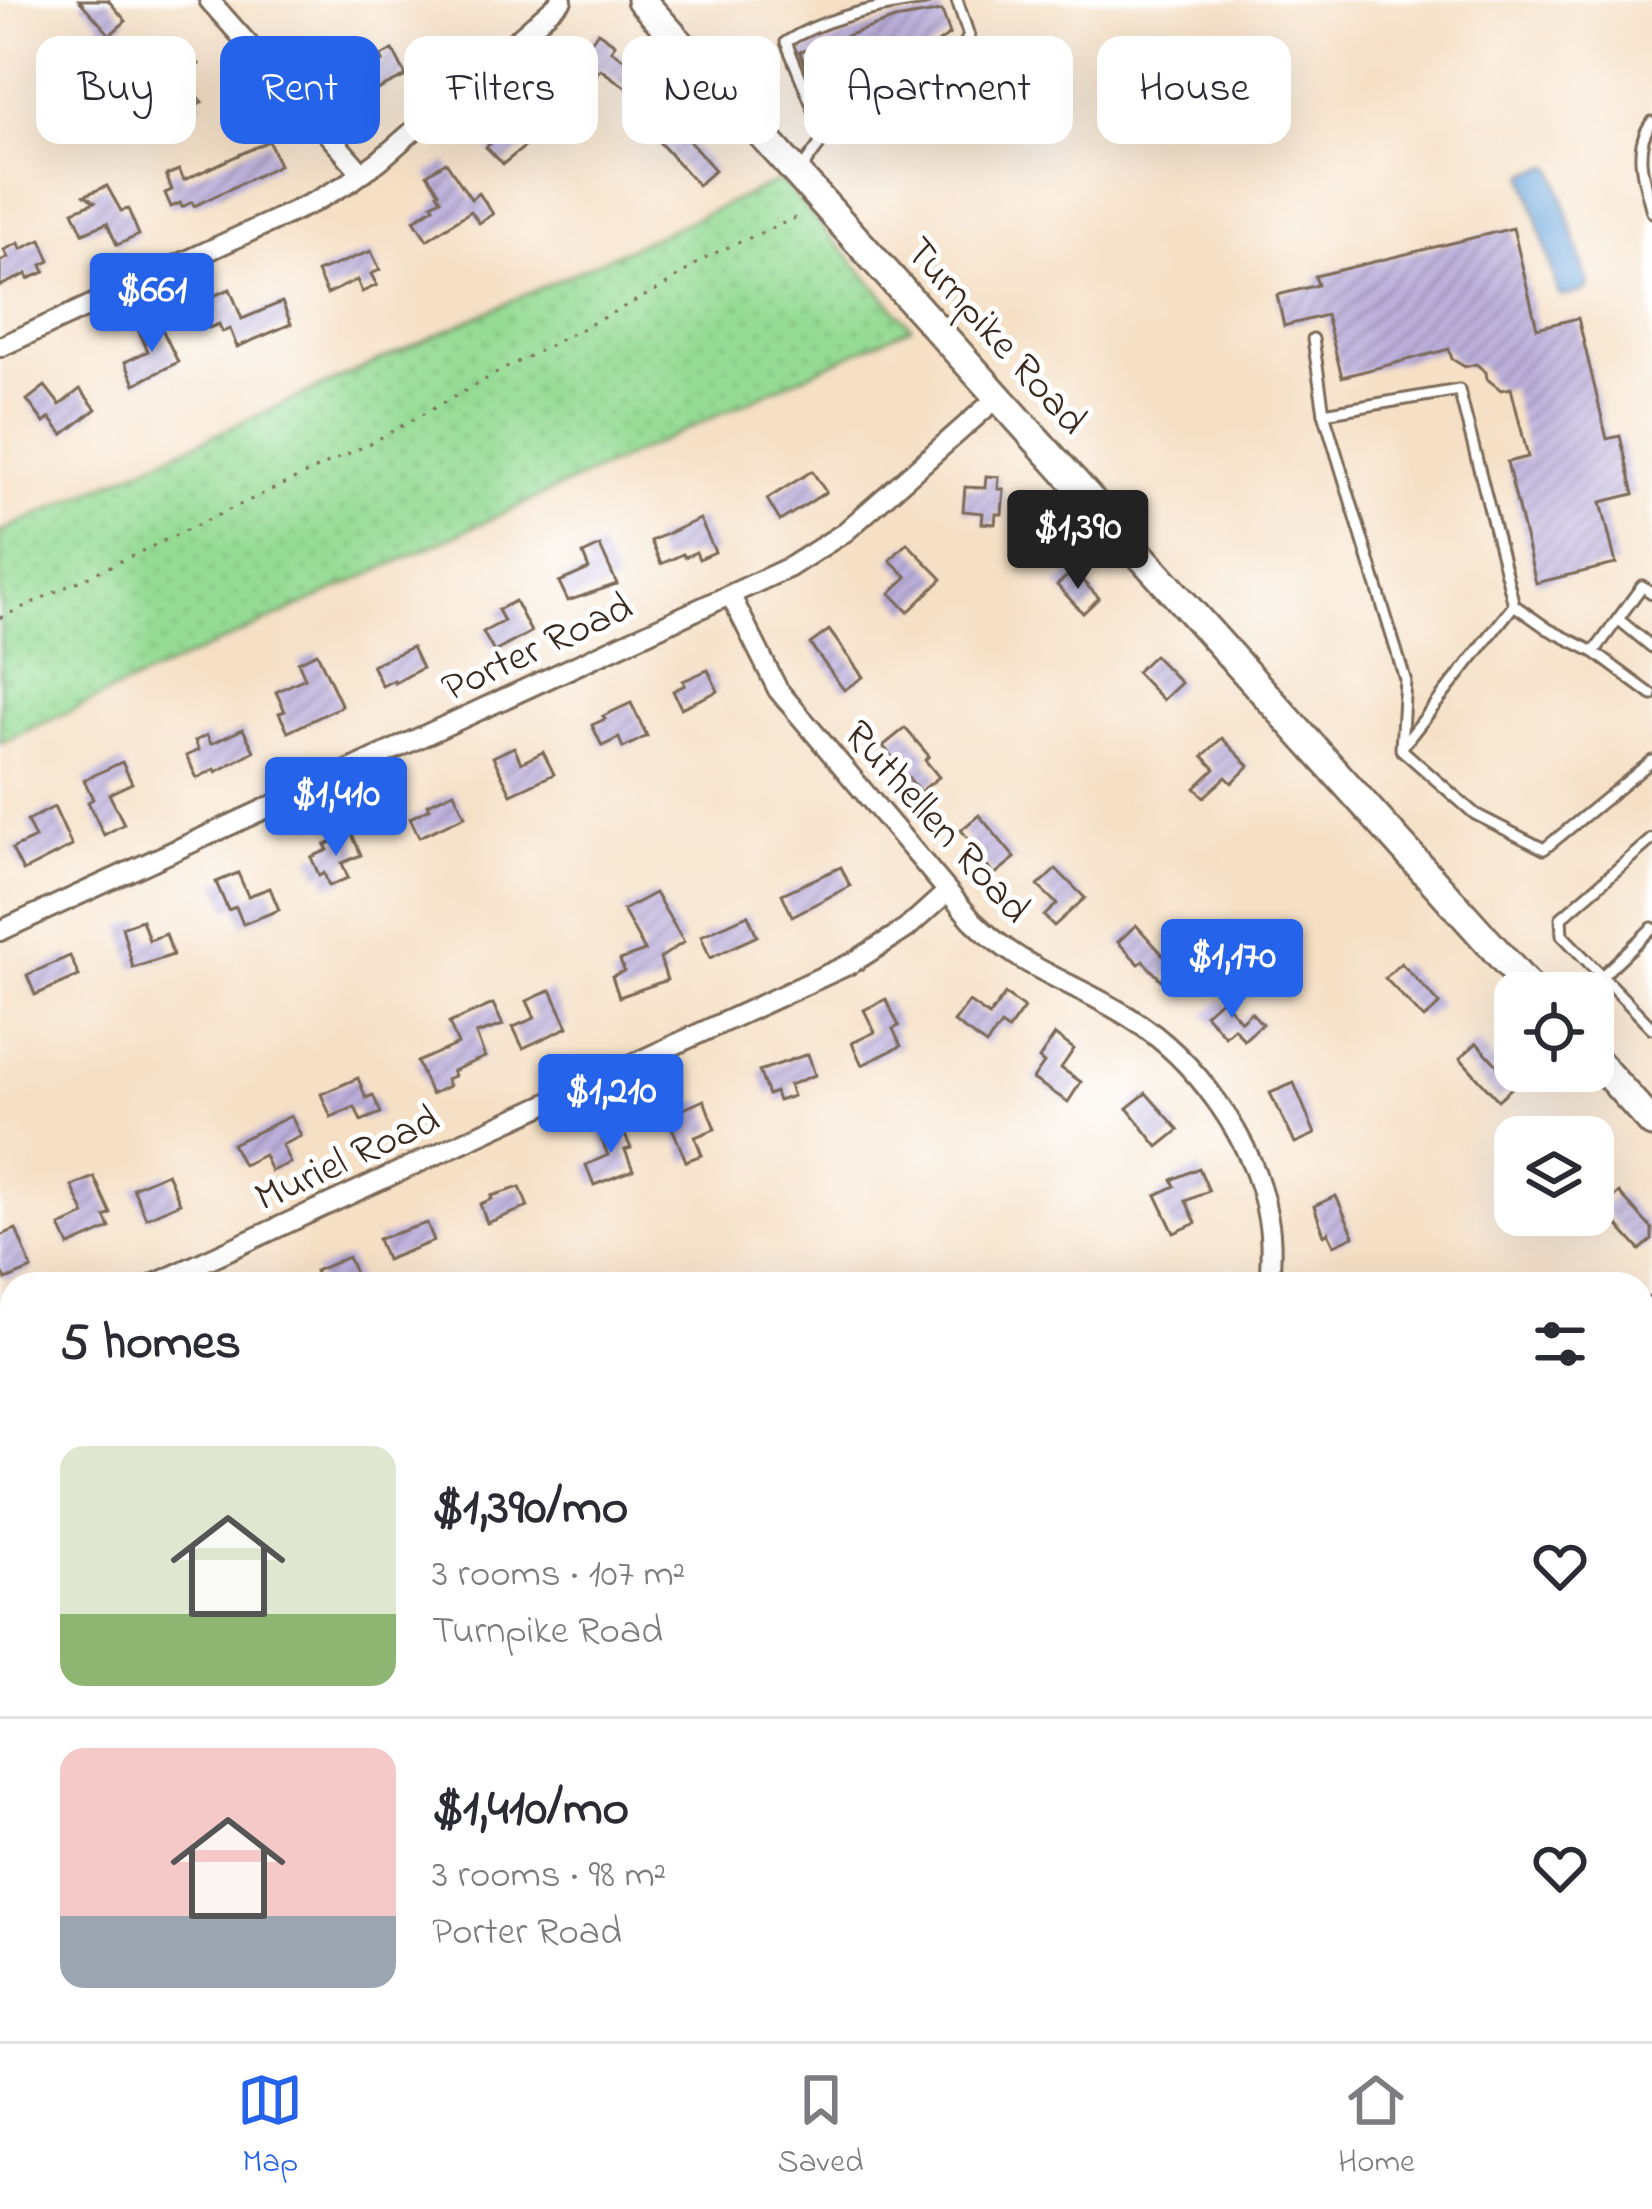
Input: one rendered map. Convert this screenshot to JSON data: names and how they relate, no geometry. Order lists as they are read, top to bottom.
{
  "streets": {
    "main road": ["Turnpike Road"],
    "street": ["Porter Road", "Ruthellen Road", "Muriel Road"]
  },
  "crossings": [
    ["Turnpike Road", "Porter Road"],
    ["Porter Road", "Ruthellen Road"],
    ["Ruthellen Road", "Muriel Road"]
  ],
  "page": {
    "chip": [
      "Buy",
      "Rent",
      "Filters",
      "New",
      "Apartment",
      "House"
    ],
    "price": [
      "$661",
      "$1,390",
      "$1,410",
      "$1,170",
      "$1,210"
    ],
    "heading": "5 homes",
    "list": [
      {
        "name": "$1,390/mo",
        "note": "3 rooms · 107 m² · Turnpike Road"
      },
      {
        "name": "$1,410/mo",
        "note": "3 rooms · 98 m² · Porter Road"
      }
    ],
    "tabs": ["Map", "Saved", "Home"]
  }
}
